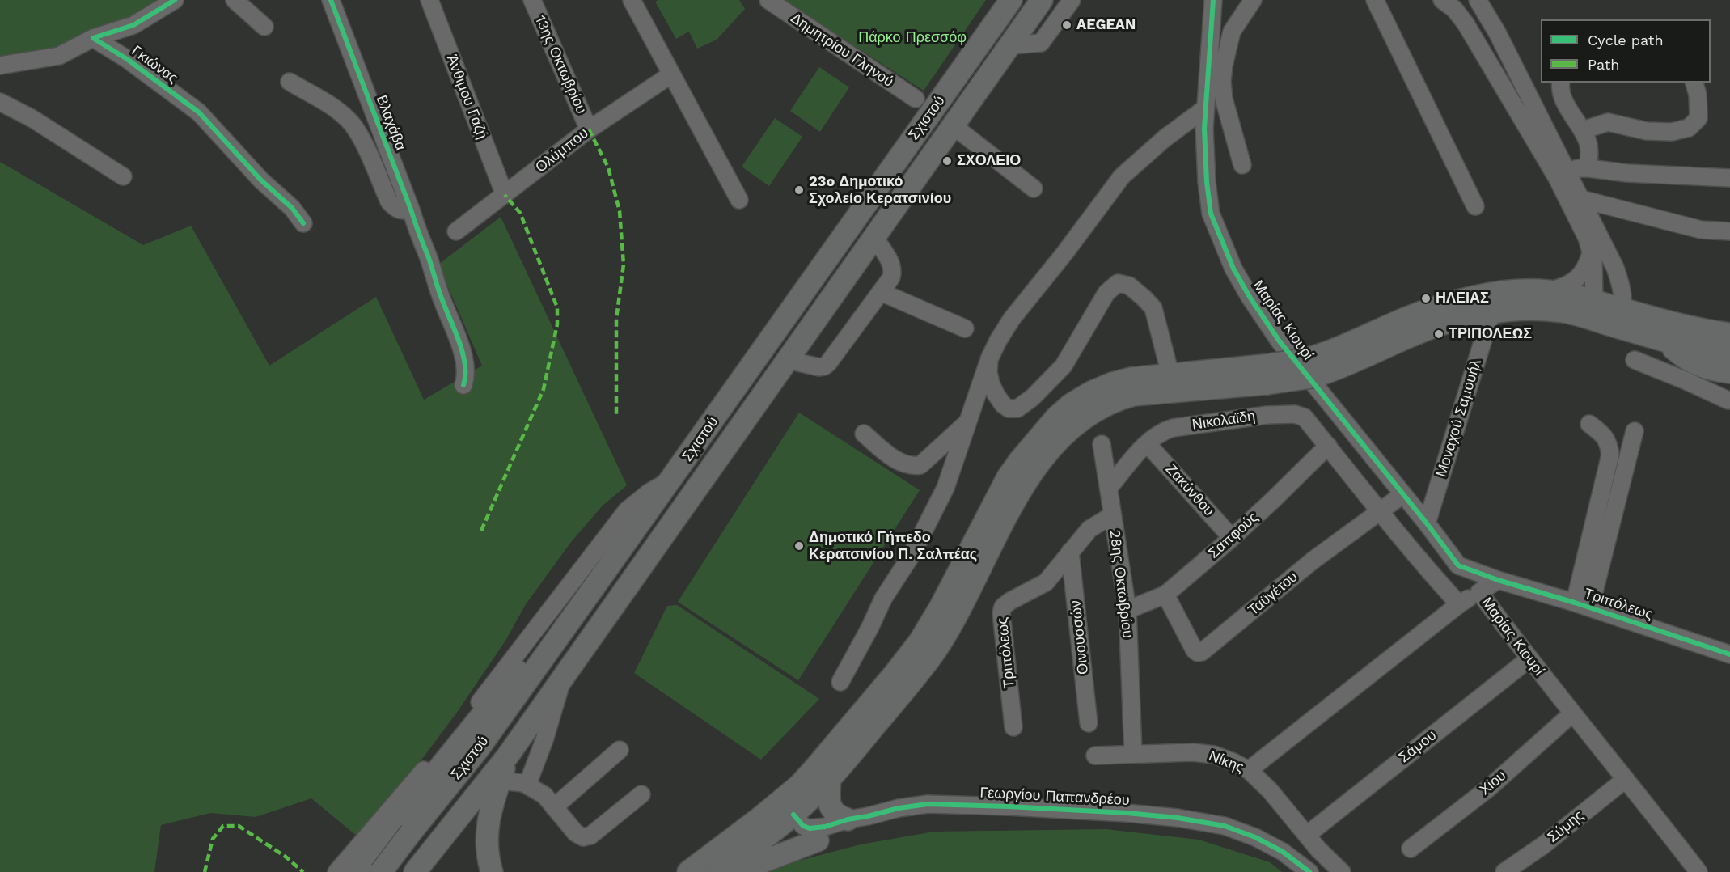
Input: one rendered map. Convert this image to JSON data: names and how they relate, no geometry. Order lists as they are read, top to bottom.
{
  "streets": {
    "main road": ["Σχιστού"],
    "street": [
      "Δημητρίου Γληνού",
      "Γκιώνας",
      "13ης Οκτωβρίου",
      "Άνθιμου Γαζή",
      "Βλαχάβα",
      "Ολύμπου",
      "Μαρίας Κιουρί",
      "Μοναχού Σαμουήλ",
      "Νικολαϊδη",
      "Ζακύνθου",
      "Σαπφούς",
      "28ης Οκτωβρίου",
      "Ταϋγέτου",
      "Τριπόλεως",
      "Οινουσσών",
      "Σάμου",
      "Νίκης",
      "Χίου",
      "Γεωργίου Παπανδρέου",
      "Σύμης"
    ]
  },
  "crossings": [
    ["13ης Οκτωβρίου", "Ολύμπου"],
    ["Άνθιμου Γαζή", "Ολύμπου"],
    ["Μαρίας Κιουρί", "Μοναχού Σαμουήλ"],
    ["Μαρίας Κιουρί", "Νικολαϊδη"],
    ["Μαρίας Κιουρί", "Σαπφούς"],
    ["Μαρίας Κιουρί", "Ταϋγέτου"],
    ["Μαρίας Κιουρί", "Τριπόλεως"],
    ["Μαρίας Κιουρί", "Σάμου"],
    ["Μαρίας Κιουρί", "Χίου"],
    ["Μαρίας Κιουρί", "Σύμης"],
    ["Νικολαϊδη", "Ζακύνθου"],
    ["Ζακύνθου", "Σαπφούς"],
    ["Σαπφούς", "28ης Οκτωβρίου"],
    ["Σαπφούς", "Ταϋγέτου"],
    ["28ης Οκτωβρίου", "Τριπόλεως"],
    ["28ης Οκτωβρίου", "Νίκης"],
    ["Τριπόλεως", "Οινουσσών"],
    ["Σάμου", "Νίκης"]
  ],
  "parks": ["Πάρκο Πρεσσόφ"],
  "places": [
    "AEGEAN",
    "ΣΧΟΛΕΙΟ",
    "23o Δημοτικό Σχολείο Κερατσινίου",
    "ΗΛΕΙΑΣ",
    "ΤΡΙΠΟΛΕΩΣ",
    "Δημοτικό Γήπεδο Κερατσινίου Π. Σαλπέας"
  ],
  "legend": ["Cycle path", "Path"]
}
